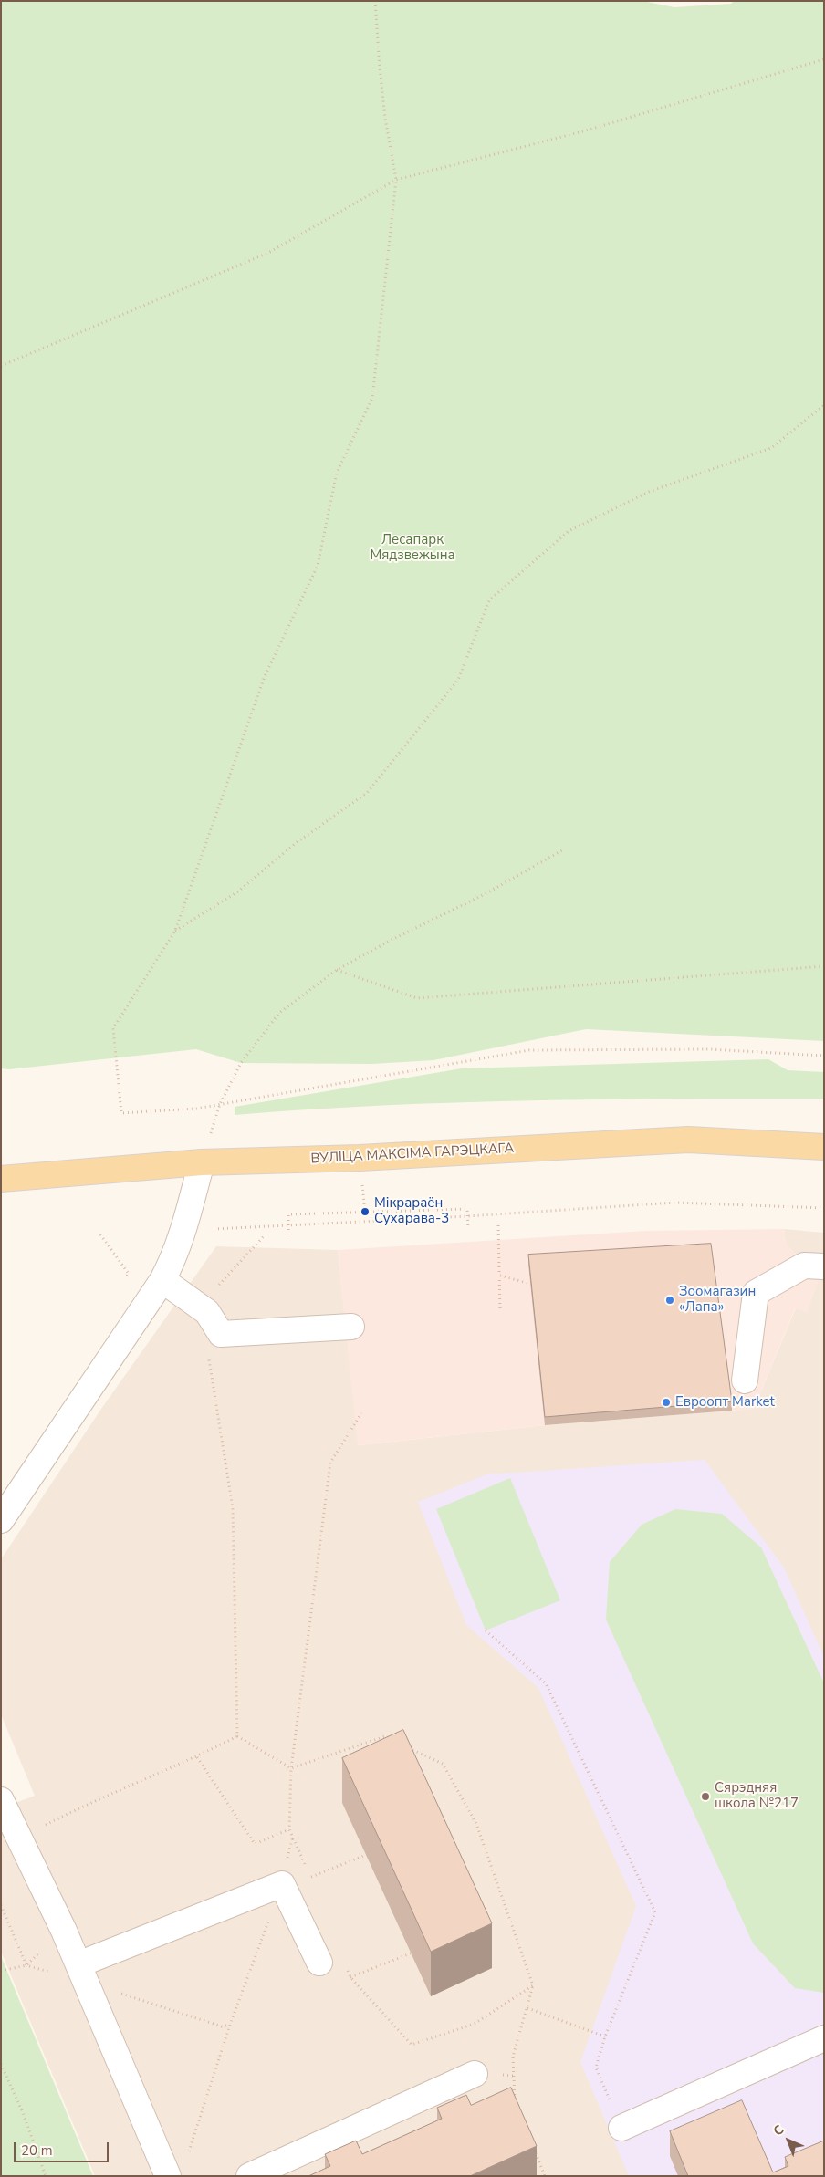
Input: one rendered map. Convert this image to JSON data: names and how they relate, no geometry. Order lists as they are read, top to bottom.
{
  "streets": {
    "main road": ["ВУЛІЦА МАКСІМА ГАРЭЦКАГА"]
  },
  "parks": ["Лесапарк Мядзвежына"],
  "places": [
    "Мікрараён Сухарава-3",
    "Зоомагазин «Лапа»",
    "Евроопт Market",
    "Сярэдняя школа №217"
  ],
  "scale_bar": "20 m",
  "north": "top left"
}
